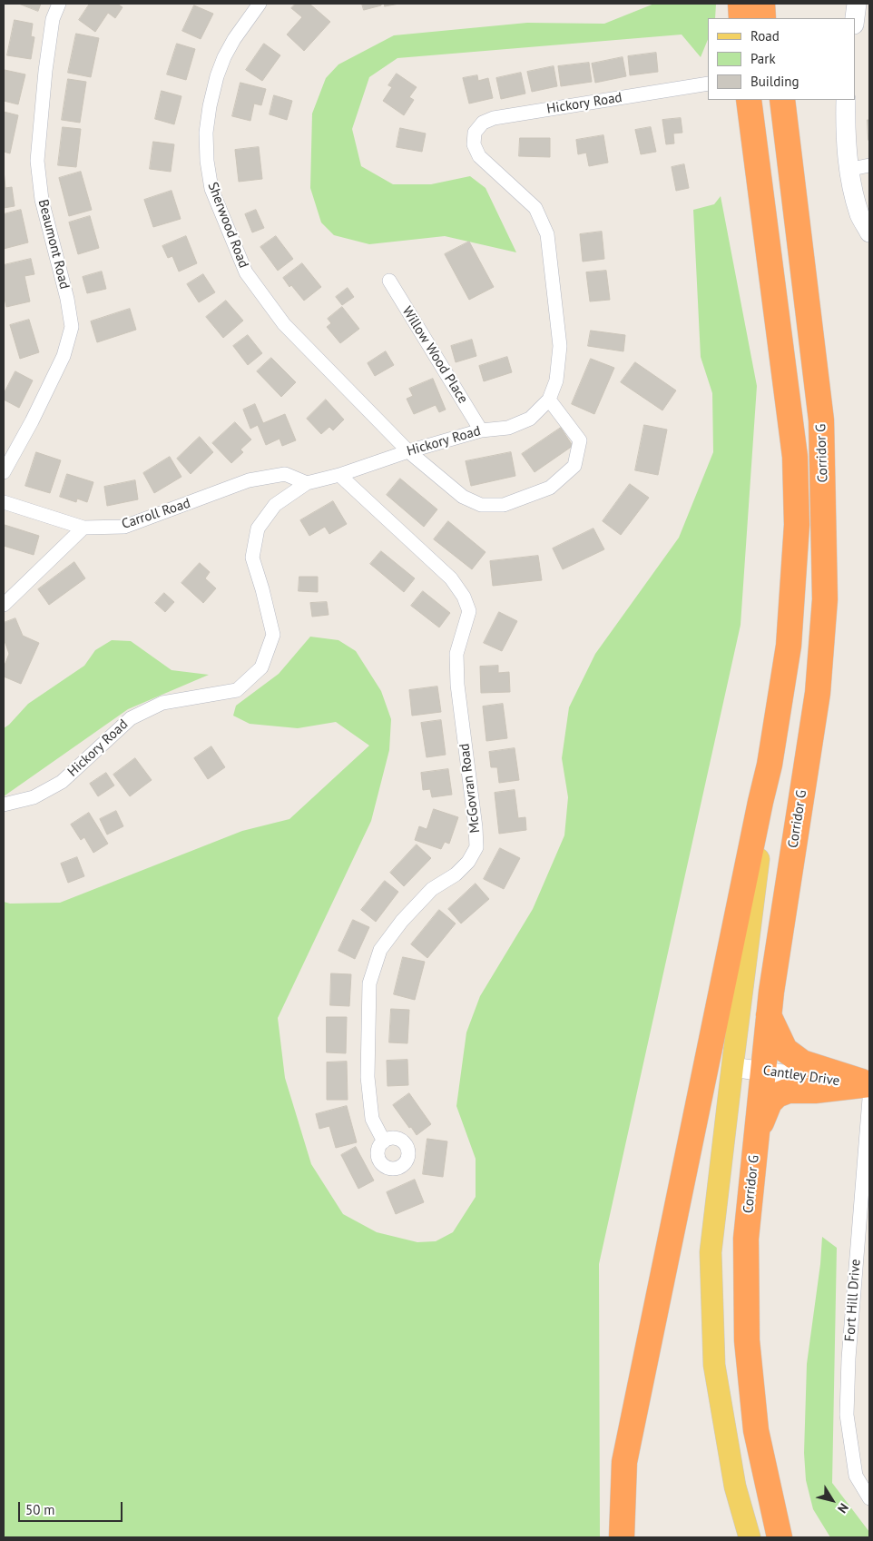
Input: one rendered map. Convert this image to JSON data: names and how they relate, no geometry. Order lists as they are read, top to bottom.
{
  "streets": {
    "highway": ["Corridor G"],
    "street": [
      "Hickory Road",
      "Sherwood Road",
      "Beaumont Road",
      "Willow Wood Place",
      "Carroll Road",
      "McGovran Road",
      "Cantley Drive",
      "Fort Hill Drive"
    ]
  },
  "crossings": [
    ["Hickory Road", "Sherwood Road"],
    ["Hickory Road", "Willow Wood Place"],
    ["Hickory Road", "Carroll Road"],
    ["Hickory Road", "McGovran Road"],
    ["Corridor G", "Cantley Drive"]
  ],
  "legend": ["Road", "Park", "Building"],
  "scale_bar": "50 m",
  "north": "bottom right"
}
